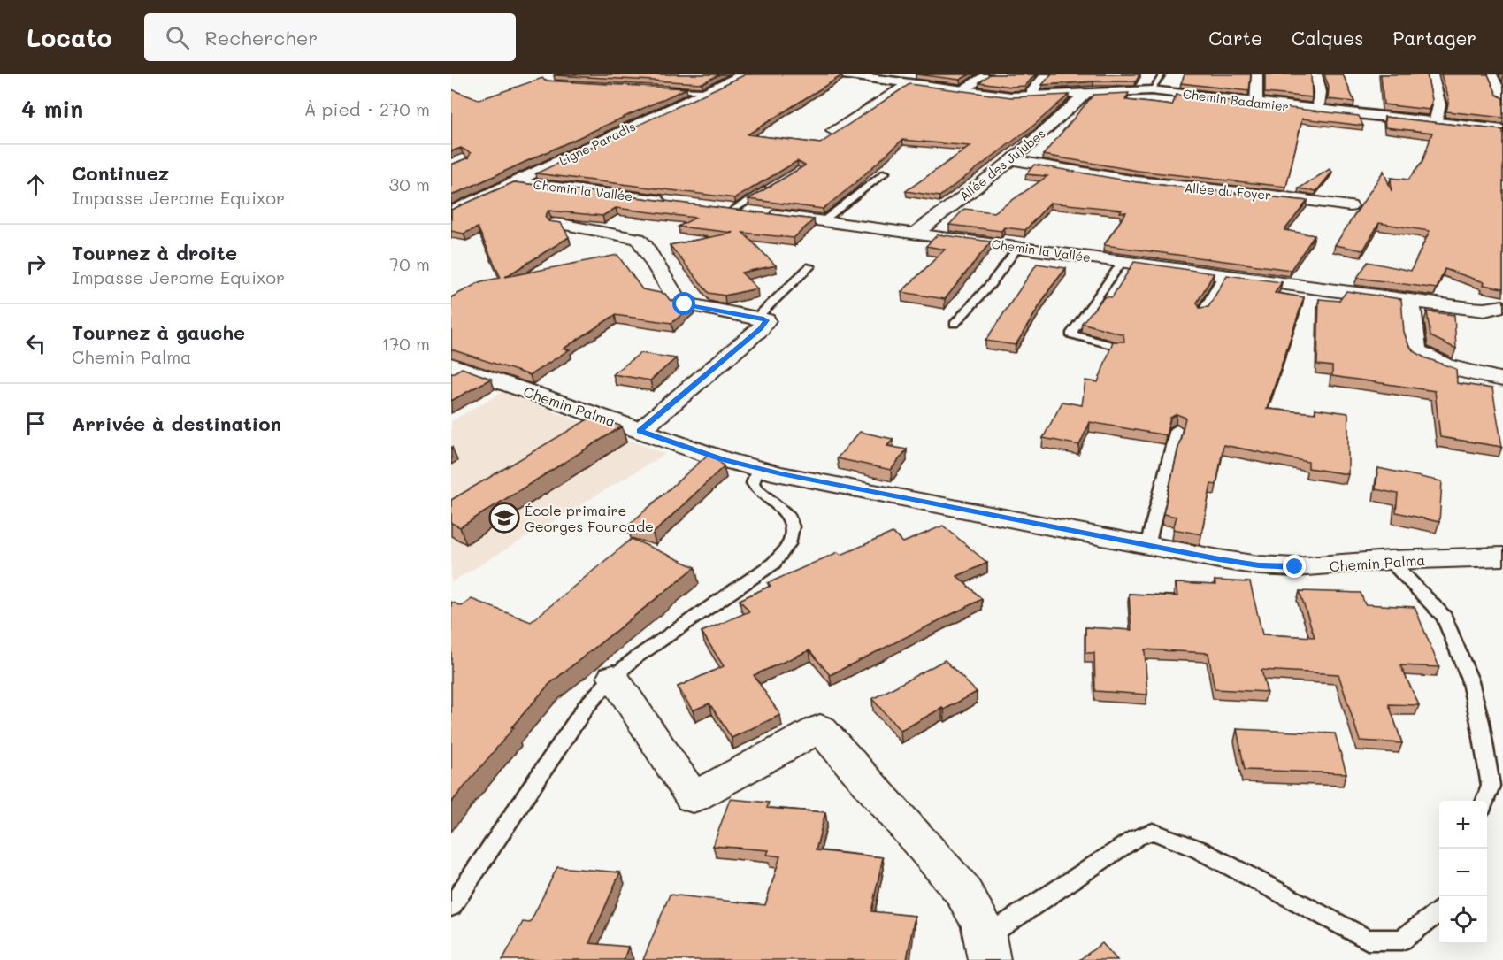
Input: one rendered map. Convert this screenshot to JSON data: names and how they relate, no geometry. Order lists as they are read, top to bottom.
{
  "streets": {
    "street": [
      "Chemin Badamier",
      "Ligne Paradis",
      "Allée des Jujubes",
      "Chemin la Vallée",
      "Allée du Foyer",
      "Chemin Palma"
    ]
  },
  "crossings": [
    ["Chemin Badamier", "Allée des Jujubes"],
    ["Ligne Paradis", "Chemin la Vallée"],
    ["Allée des Jujubes", "Chemin la Vallée"],
    ["Allée des Jujubes", "Allée du Foyer"]
  ],
  "places": {
    "school or university": ["École primaire Georges Fourcade"]
  },
  "page": {
    "header": "Locato",
    "search": "Rechercher",
    "nav": ["Carte", "Calques", "Partager"],
    "heading": ["4 min", "À pied · 270 m"],
    "list": [
      ["Continuez", "Impasse Jerome Equixor", "30 m"],
      ["Tournez à droite", "Impasse Jerome Equixor", "70 m"],
      ["Tournez à gauche", "Chemin Palma", "170 m"],
      "Arrivée à destination"
    ],
    "map_buttons": ["+", "−"]
  }
}
